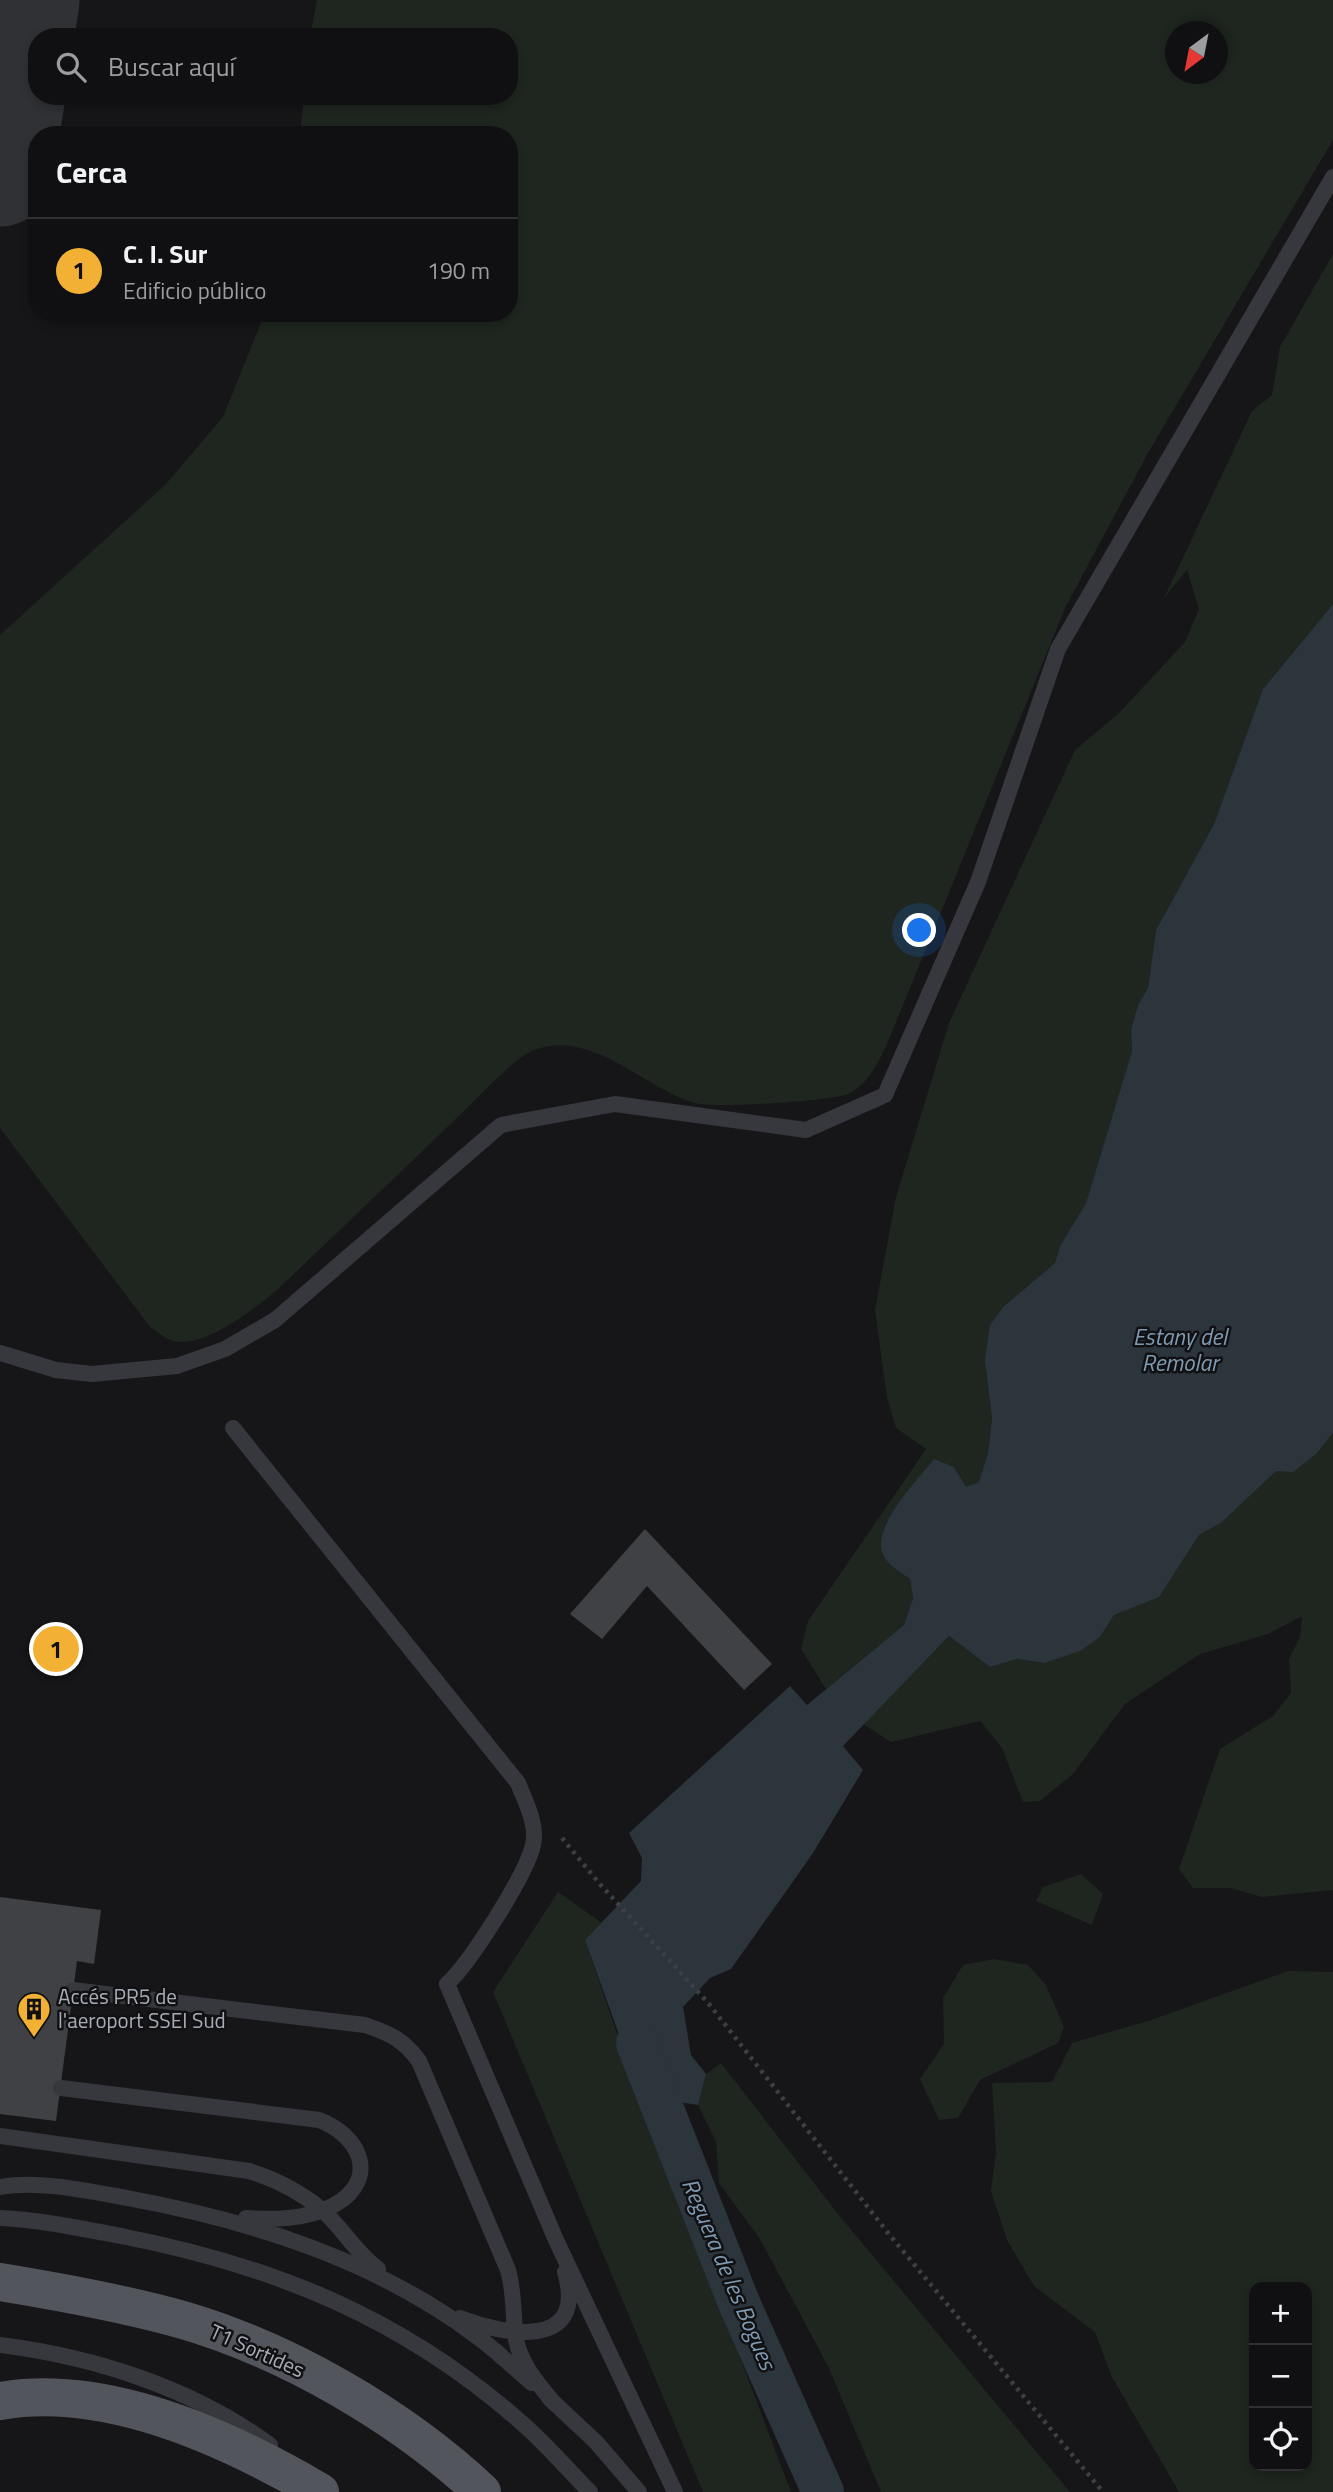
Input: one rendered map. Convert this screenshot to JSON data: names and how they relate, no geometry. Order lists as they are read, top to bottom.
{
  "streets": {
    "main road": ["T1 Sortides"]
  },
  "water": ["Estany del Remolar", "Reguera de les Bogues"],
  "places": {
    "building": ["Accés PR5 de l'aeroport SSEI Sud"]
  },
  "north": "bottom left",
  "page": {
    "search": "Buscar aquí",
    "heading": "Cerca",
    "list": [
      {
        "mark": "1",
        "name": "C. I. Sur",
        "note": "Edificio público",
        "value": "190 m"
      }
    ],
    "pins": "1",
    "map_buttons": ["+", "−"]
  }
}
